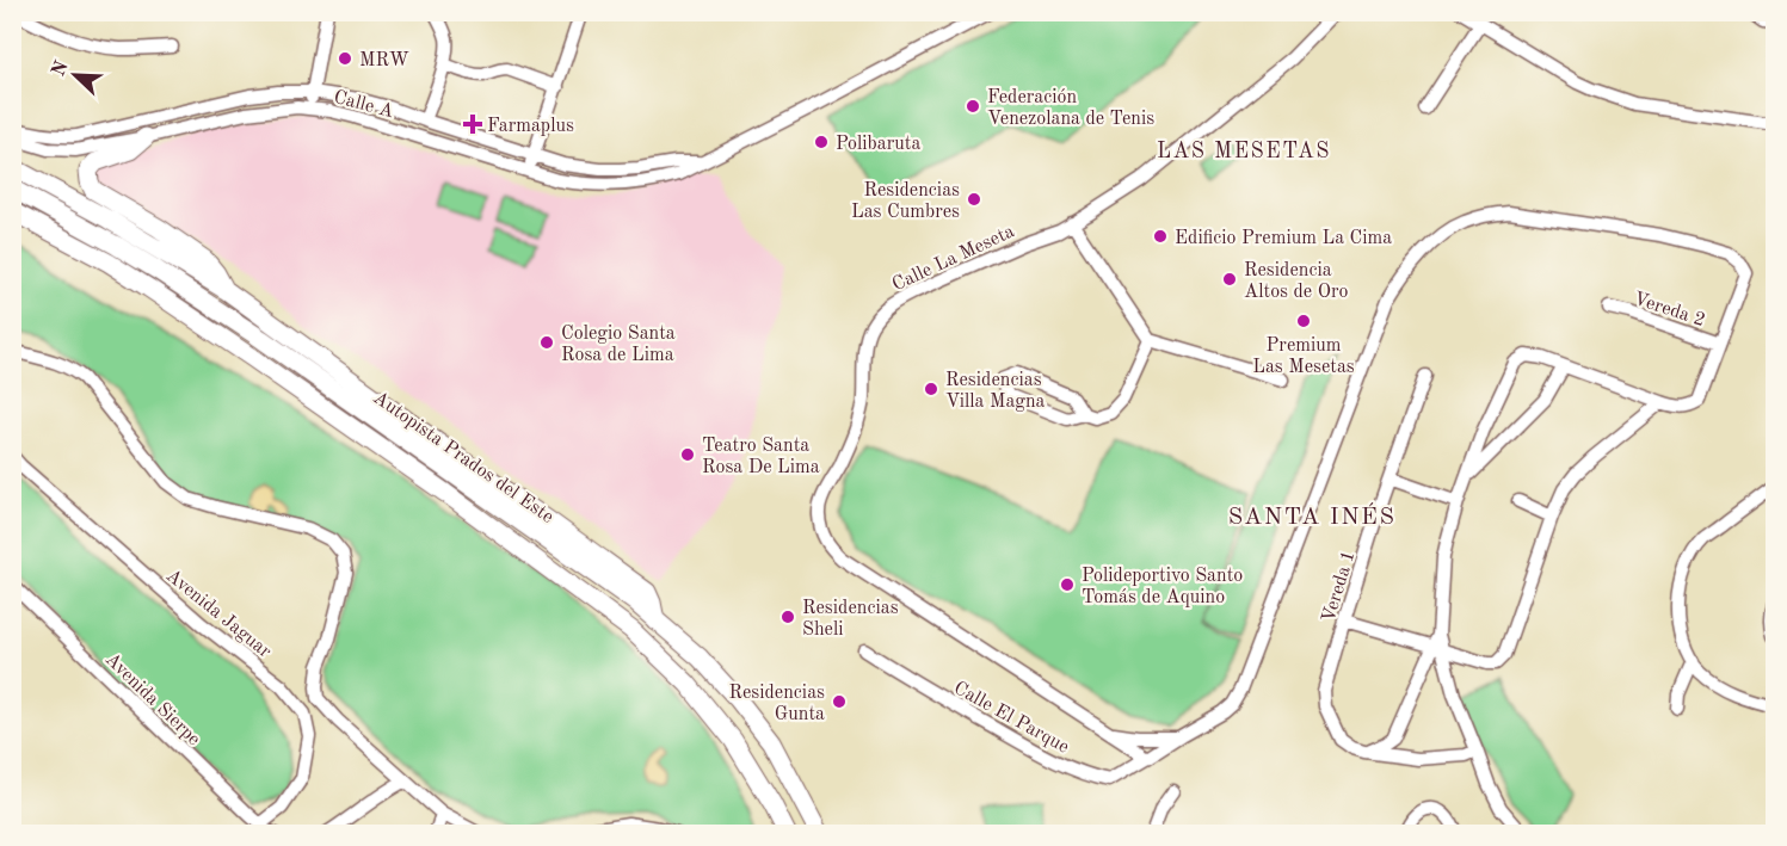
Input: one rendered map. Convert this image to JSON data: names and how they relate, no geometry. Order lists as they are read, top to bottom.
{
  "streets": {
    "highway": ["Autopista Prados del Este"],
    "street": [
      "Calle A",
      "Calle La Meseta",
      "Vereda 2",
      "Vereda 1",
      "Avenida Jaguar",
      "Avenida Sierpe",
      "Calle El Parque"
    ]
  },
  "crossings": [
    ["Calle La Meseta", "Calle El Parque"],
    ["Vereda 2", "Calle El Parque"],
    ["Avenida Jaguar", "Avenida Sierpe"]
  ],
  "districts": ["LAS MESETAS", "SANTA INÉS"],
  "places": {
    "other": [
      "MRW",
      "Federación Venezolana de Tenis",
      "Polibaruta",
      "Residencias Las Cumbres",
      "Edificio Premium La Cima",
      "Residencia Altos de Oro",
      "Premium Las Mesetas",
      "Colegio Santa Rosa de Lima",
      "Residencias Villa Magna",
      "Teatro Santa Rosa De Lima",
      "Polideportivo Santo Tomás de Aquino",
      "Residencias Sheli",
      "Residencias Gunta"
    ],
    "health": ["Farmaplus"]
  },
  "north": "top left"
}
